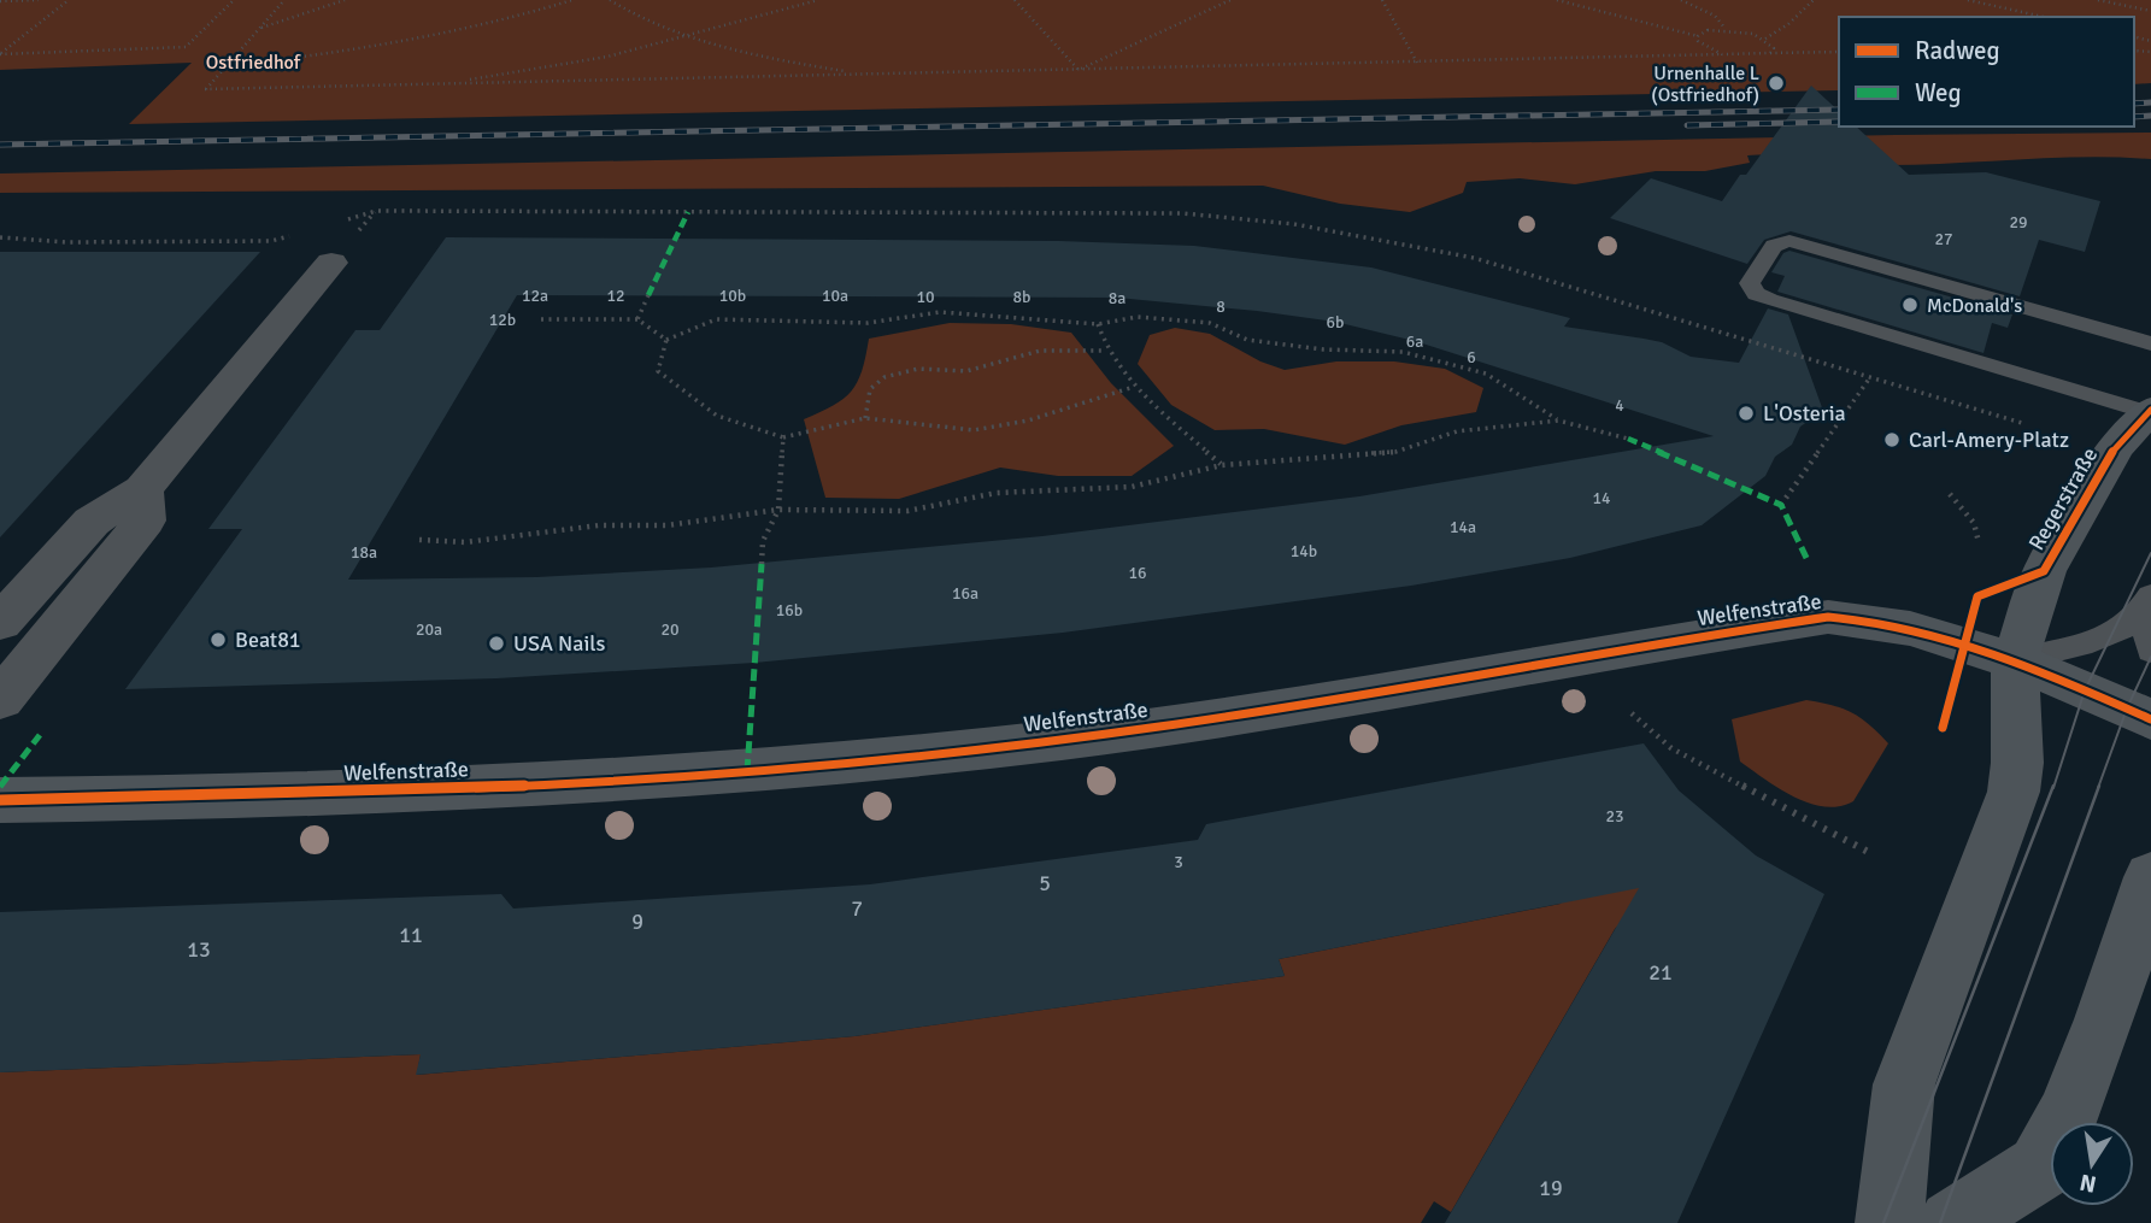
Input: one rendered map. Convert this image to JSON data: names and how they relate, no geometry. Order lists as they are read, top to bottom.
{
  "streets": {
    "street": ["Regerstraße", "Welfenstraße"]
  },
  "crossings": [
    ["Regerstraße", "Welfenstraße"]
  ],
  "parks": ["Ostfriedhof"],
  "places": [
    "Urnenhalle L (Ostfriedhof)",
    "McDonald's",
    "L'Osteria",
    "Carl-Amery-Platz",
    "Beat81",
    "USA Nails"
  ],
  "house_numbers": [
    "29",
    "27",
    "12a",
    "12",
    "10b",
    "10a",
    "10",
    "8b",
    "8a",
    "8",
    "12b",
    "6b",
    "6a",
    "6",
    "4",
    "14",
    "14a",
    "14b",
    "18a",
    "16",
    "16a",
    "16b",
    "20a",
    "20",
    "23",
    "3",
    "5",
    "7",
    "9",
    "11",
    "13",
    "21",
    "19"
  ],
  "legend": ["Radweg", "Weg"],
  "north": "bottom"
}
